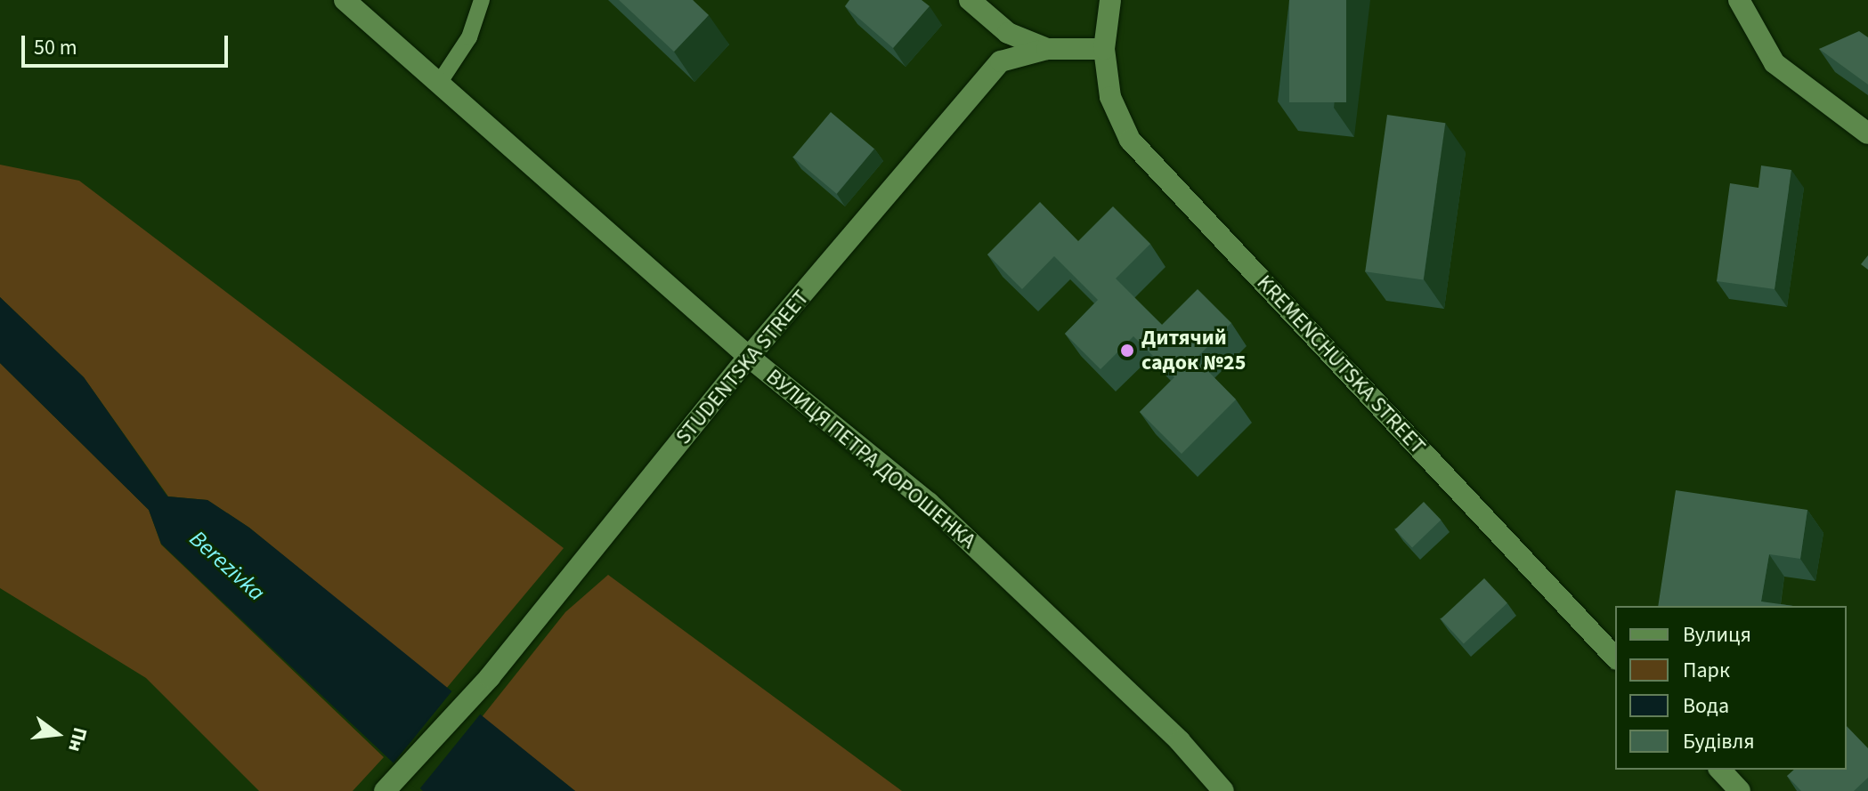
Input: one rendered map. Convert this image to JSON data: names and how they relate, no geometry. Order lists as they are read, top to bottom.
{
  "streets": {
    "street": ["KREMENCHUTSKA STREET", "STUDENTSKA STREET", "ВУЛИЦЯ ПЕТРА ДОРОШЕНКА"]
  },
  "crossings": [
    ["KREMENCHUTSKA STREET", "STUDENTSKA STREET"],
    ["STUDENTSKA STREET", "ВУЛИЦЯ ПЕТРА ДОРОШЕНКА"]
  ],
  "water": ["Berezivka"],
  "places": ["Дитячий садок №25"],
  "legend": [
    "Вулиця",
    "Парк",
    "Вода",
    "Будівля"
  ],
  "scale_bar": "50 m",
  "north": "right"
}
